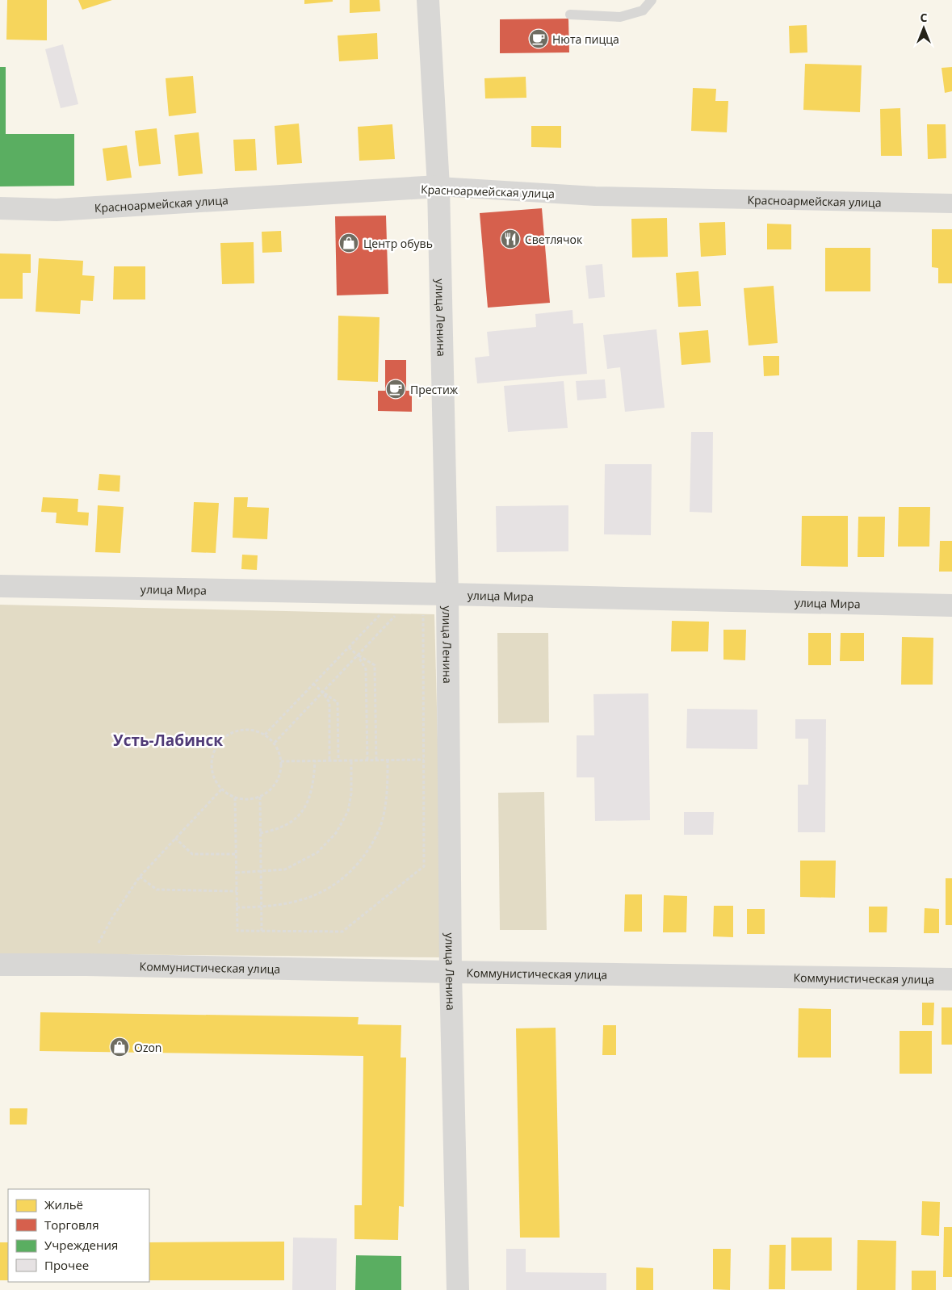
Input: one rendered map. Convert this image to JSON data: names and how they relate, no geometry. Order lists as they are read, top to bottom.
{
  "streets": {
    "street": [
      "Красноармейская улица",
      "улица Ленина",
      "улица Мира",
      "Коммунистическая улица"
    ]
  },
  "crossings": [
    ["Красноармейская улица", "улица Ленина"],
    ["улица Ленина", "улица Мира"],
    ["улица Ленина", "Коммунистическая улица"]
  ],
  "districts": ["Усть-Лабинск"],
  "places": {
    "cafe": ["Нюта пицца", "Престиж"],
    "restaurant": ["Светлячок"],
    "shop": ["Центр обувь", "Ozon"]
  },
  "legend": [
    "Жильё",
    "Торговля",
    "Учреждения",
    "Прочее"
  ],
  "north": "top"
}
